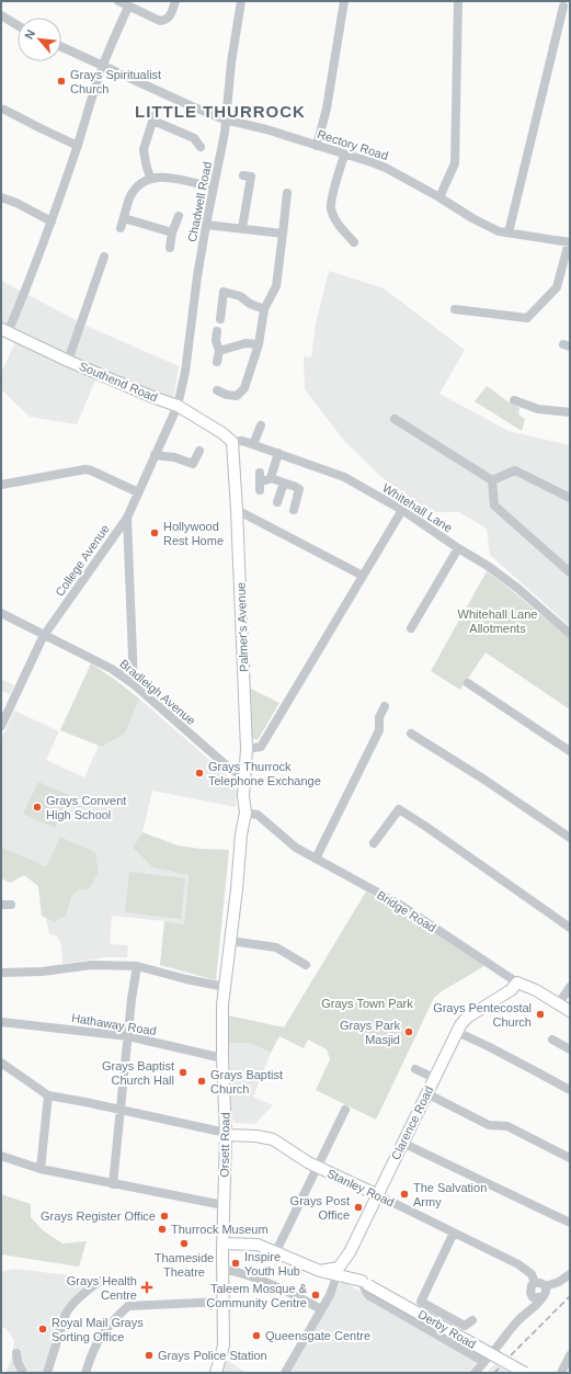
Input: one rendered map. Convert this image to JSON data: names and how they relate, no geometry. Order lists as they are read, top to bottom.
{
  "streets": {
    "main road": [
      "Southend Road",
      "Palmer's Avenue",
      "Bridge Road",
      "Clarence Road",
      "Orsett Road",
      "Stanley Road",
      "Derby Road"
    ],
    "street": [
      "Rectory Road",
      "Chadwell Road",
      "Whitehall Lane",
      "College Avenue",
      "Bradleigh Avenue",
      "Hathaway Road"
    ]
  },
  "crossings": [
    ["Rectory Road", "Chadwell Road"],
    ["Chadwell Road", "Southend Road"],
    ["Chadwell Road", "College Avenue"],
    ["Southend Road", "Whitehall Lane"],
    ["Southend Road", "College Avenue"],
    ["Southend Road", "Palmer's Avenue"],
    ["Whitehall Lane", "Palmer's Avenue"],
    ["College Avenue", "Bradleigh Avenue"],
    ["Palmer's Avenue", "Bradleigh Avenue"],
    ["Palmer's Avenue", "Bridge Road"],
    ["Palmer's Avenue", "Orsett Road"],
    ["Bridge Road", "Clarence Road"],
    ["Bridge Road", "Orsett Road"],
    ["Hathaway Road", "Orsett Road"],
    ["Clarence Road", "Stanley Road"],
    ["Clarence Road", "Derby Road"],
    ["Orsett Road", "Stanley Road"],
    ["Orsett Road", "Derby Road"]
  ],
  "districts": ["LITTLE THURROCK"],
  "parks": ["Whitehall Lane Allotments", "Grays Town Park"],
  "places": {
    "other": [
      "Grays Spiritualist Church",
      "Hollywood Rest Home",
      "Grays Thurrock Telephone Exchange",
      "Grays Convent High School",
      "Grays Pentecostal Church",
      "Grays Park Masjid",
      "Grays Baptist Church Hall",
      "Grays Baptist Church",
      "The Salvation Army",
      "Grays Post Office",
      "Grays Register Office",
      "Thurrock Museum",
      "Thameside Theatre",
      "Inspire Youth Hub",
      "Taleem Mosque & Community Centre",
      "Royal Mail Grays Sorting Office",
      "Queensgate Centre",
      "Grays Police Station"
    ],
    "health": ["Grays Health Centre"]
  },
  "north": "top left"
}
